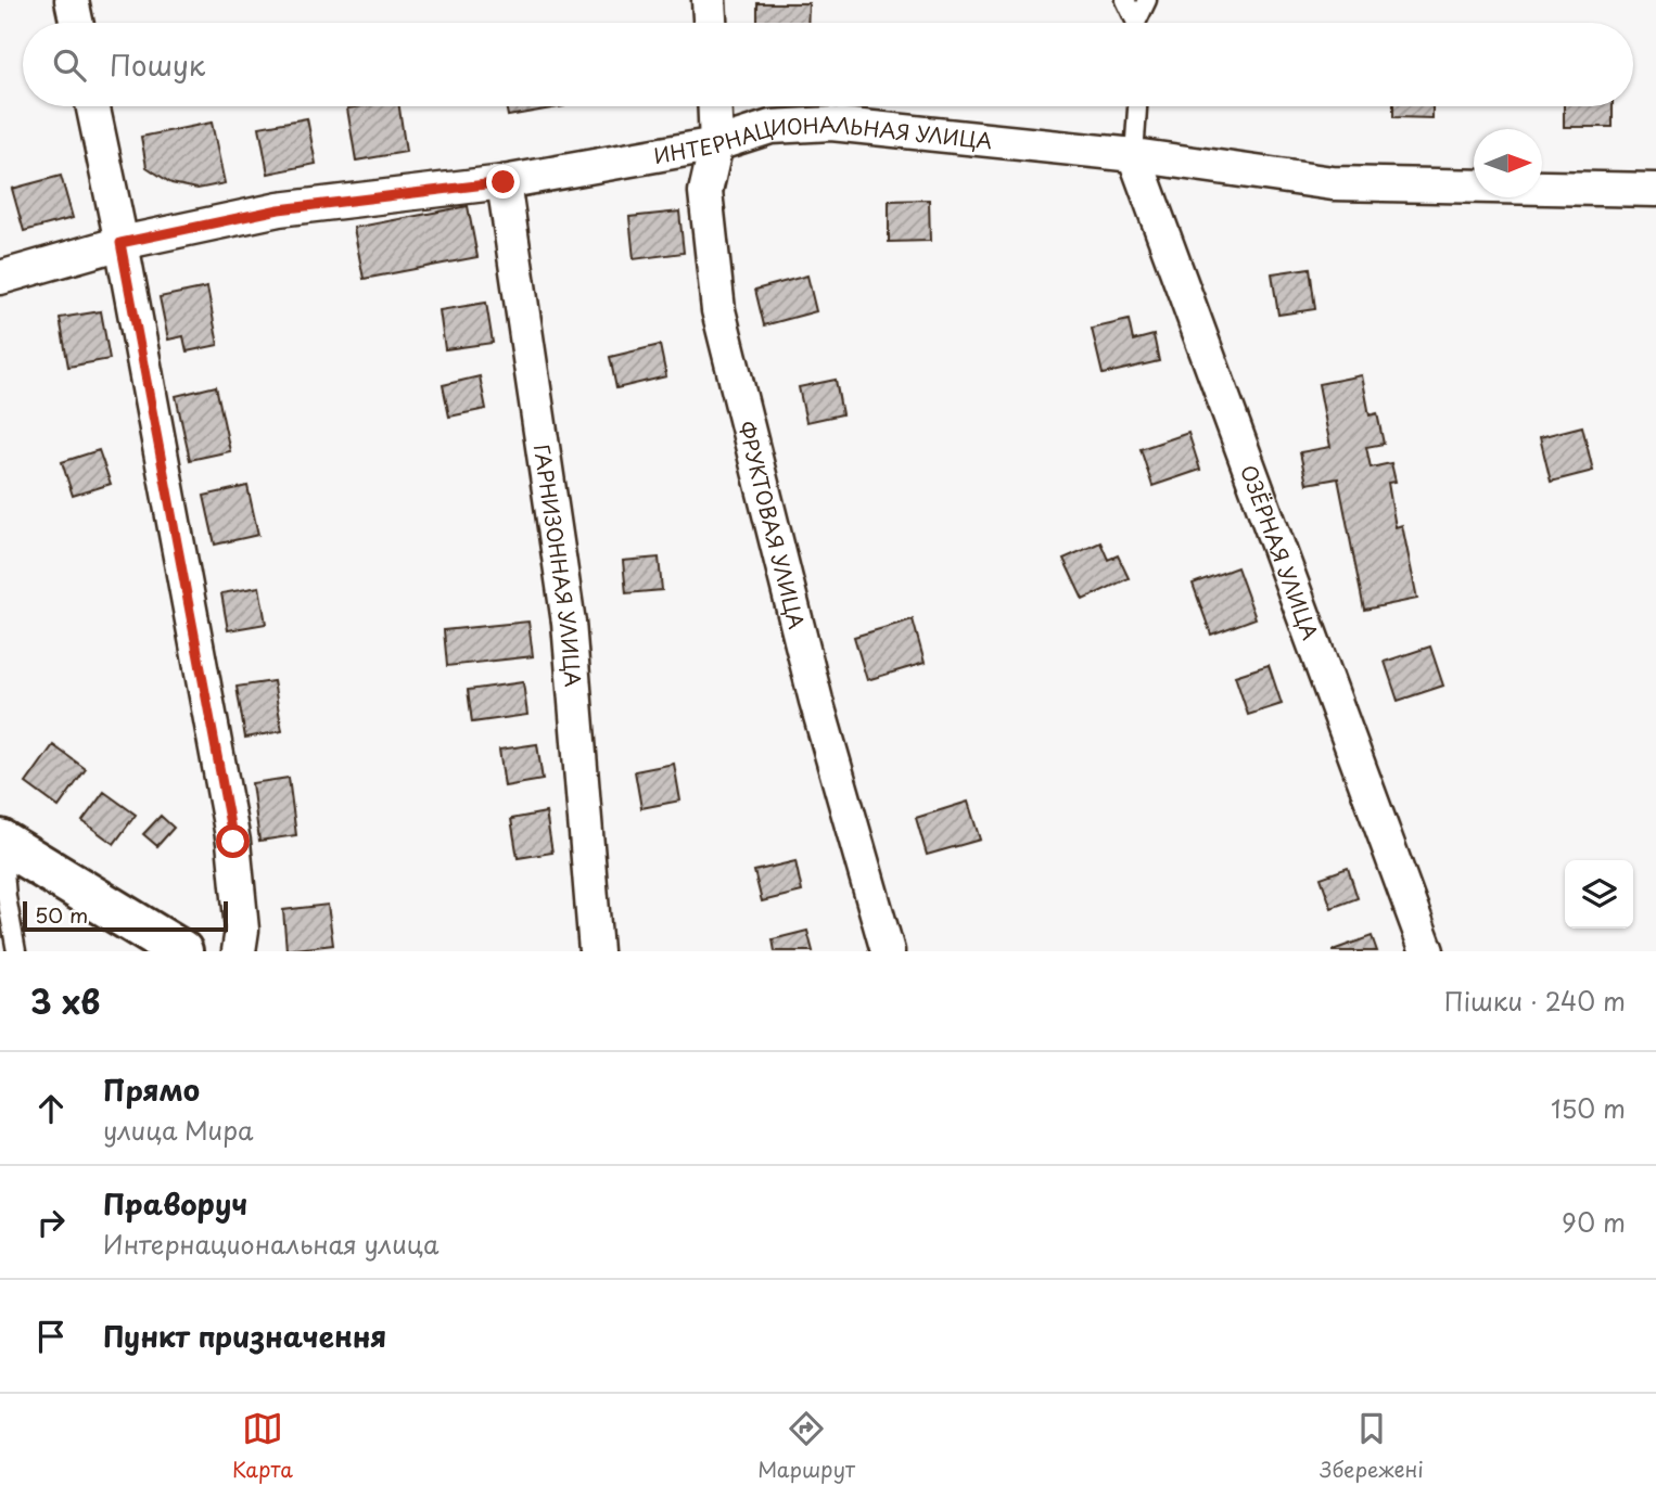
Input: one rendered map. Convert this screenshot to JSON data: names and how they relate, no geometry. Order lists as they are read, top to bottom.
{
  "streets": {
    "street": [
      "ИНТЕРНАЦИОНАЛЬНАЯ УЛИЦА",
      "ФРУКТОВАЯ УЛИЦА",
      "ОЗЁРНАЯ УЛИЦА",
      "ГАРНИЗОННАЯ УЛИЦА"
    ]
  },
  "crossings": [
    ["ИНТЕРНАЦИОНАЛЬНАЯ УЛИЦА", "ФРУКТОВАЯ УЛИЦА"],
    ["ИНТЕРНАЦИОНАЛЬНАЯ УЛИЦА", "ОЗЁРНАЯ УЛИЦА"],
    ["ИНТЕРНАЦИОНАЛЬНАЯ УЛИЦА", "ГАРНИЗОННАЯ УЛИЦА"]
  ],
  "scale_bar": "50 m",
  "north": "right",
  "page": {
    "search": "Пошук",
    "scale": "50 m",
    "heading": ["3 хв", "Пішки · 240 m"],
    "list": [
      ["Прямо", "улица Мира", "150 m"],
      ["Праворуч", "Интернациональная улица", "90 m"],
      "Пункт призначення"
    ],
    "nav": ["Карта", "Маршрут", "Збережені"]
  }
}
